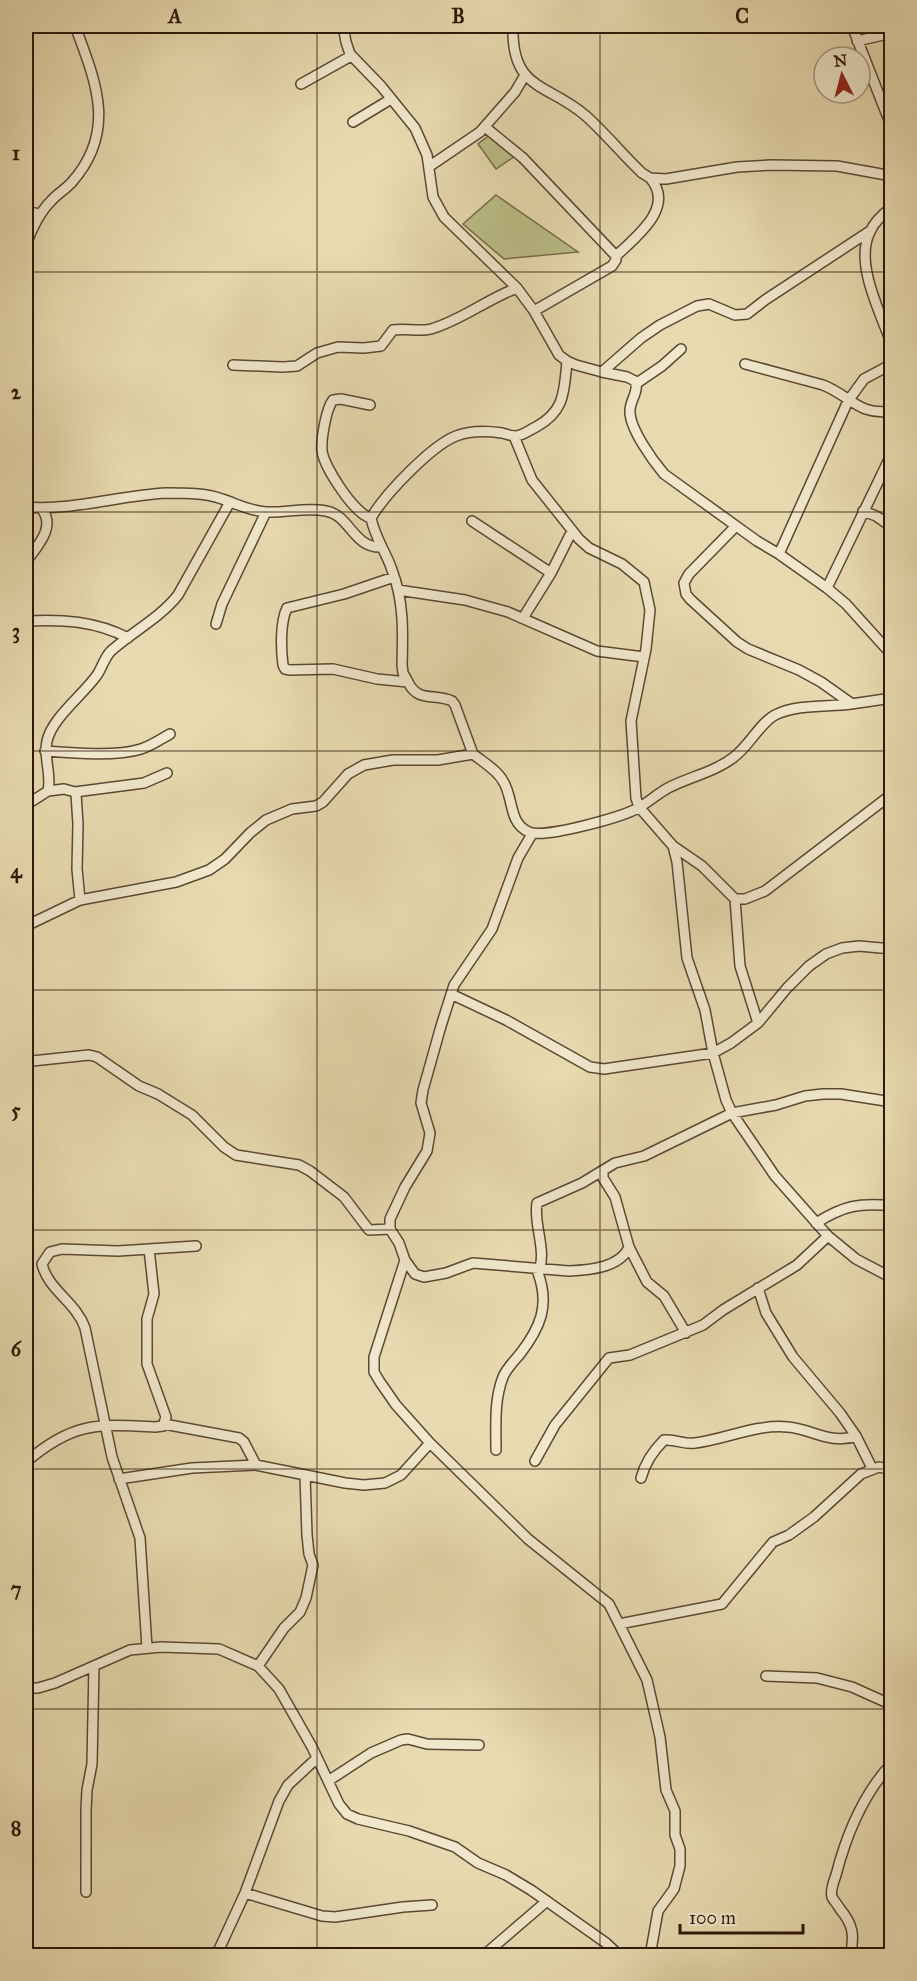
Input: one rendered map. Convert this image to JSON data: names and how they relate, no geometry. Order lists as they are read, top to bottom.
{
  "scale_bar": "100 m",
  "north": "top",
  "grid": {
    "columns": ["A", "B", "C"],
    "rows": [
      "1",
      "2",
      "3",
      "4",
      "5",
      "6",
      "7",
      "8"
    ]
  }
}
